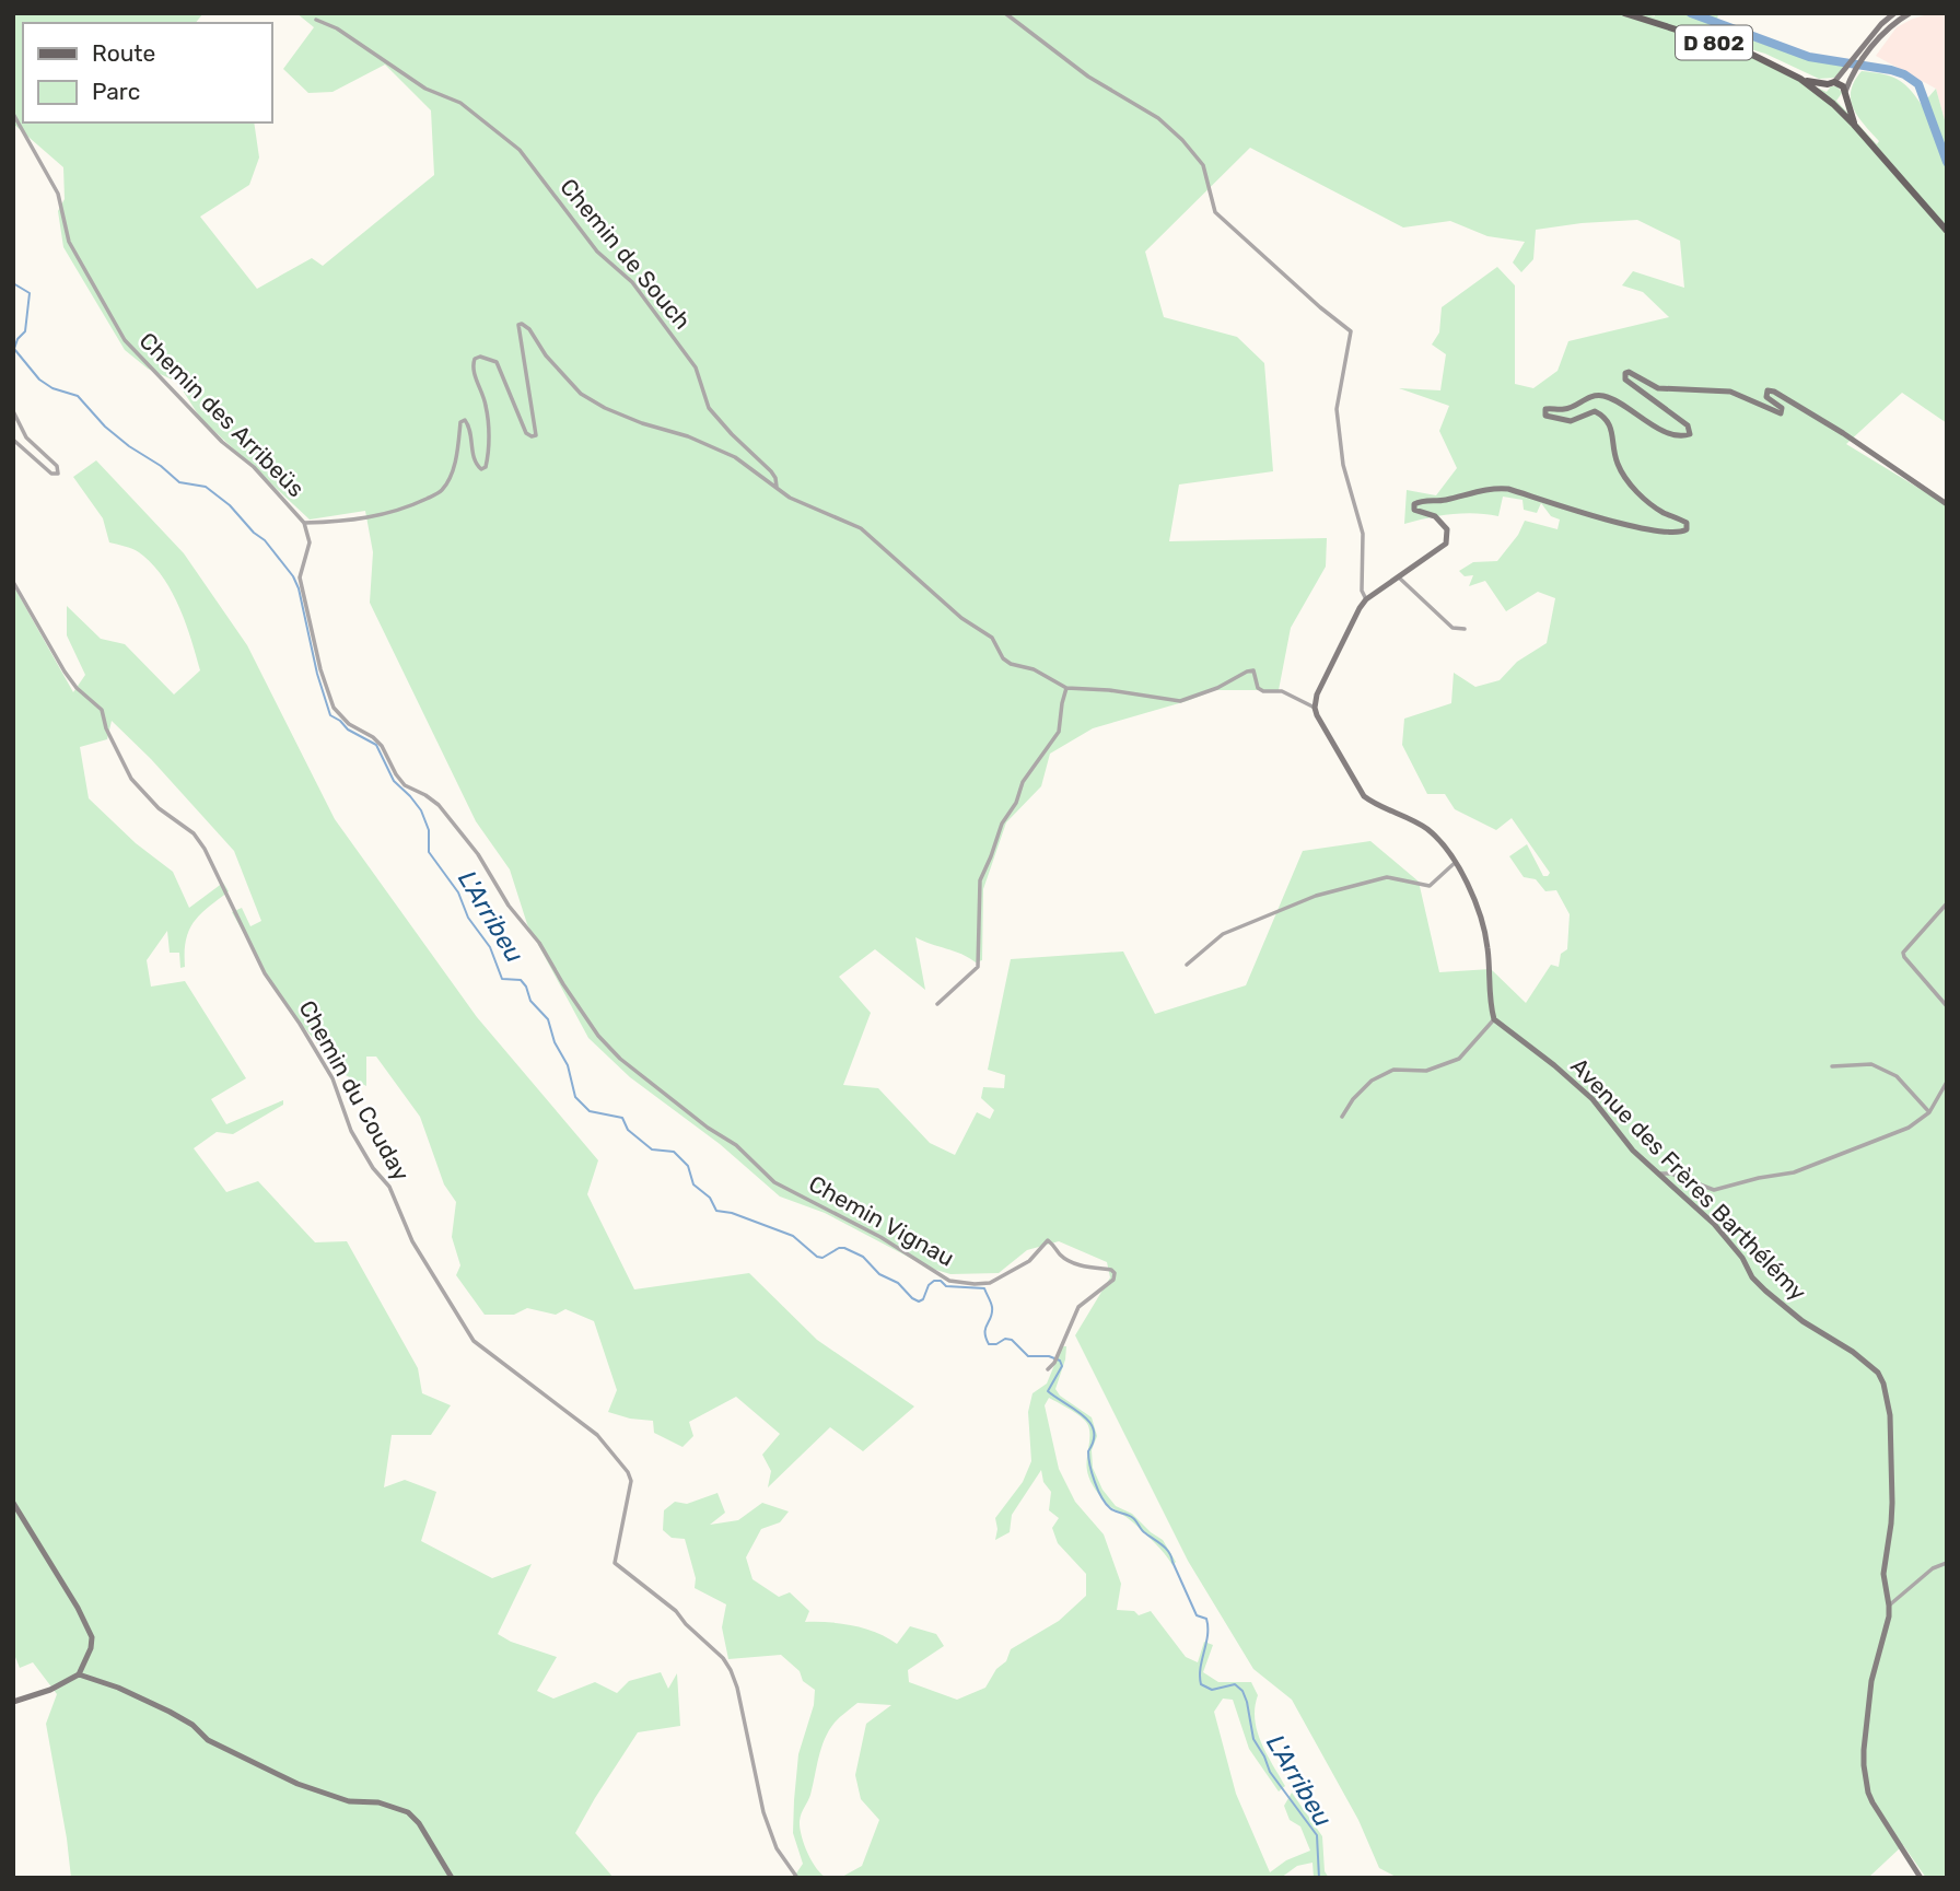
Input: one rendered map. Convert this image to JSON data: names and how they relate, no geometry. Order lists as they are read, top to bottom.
{
  "streets": {
    "main road": ["D 802"],
    "street": [
      "Chemin de Souch",
      "Chemin des Arribeüs",
      "Chemin du Couday",
      "Avenue des Frères Barthélémy",
      "Chemin Vignau"
    ]
  },
  "crossings": [
    ["Chemin des Arribeüs", "Chemin Vignau"]
  ],
  "water": ["L'Arribeu"],
  "legend": ["Route", "Parc"]
}
